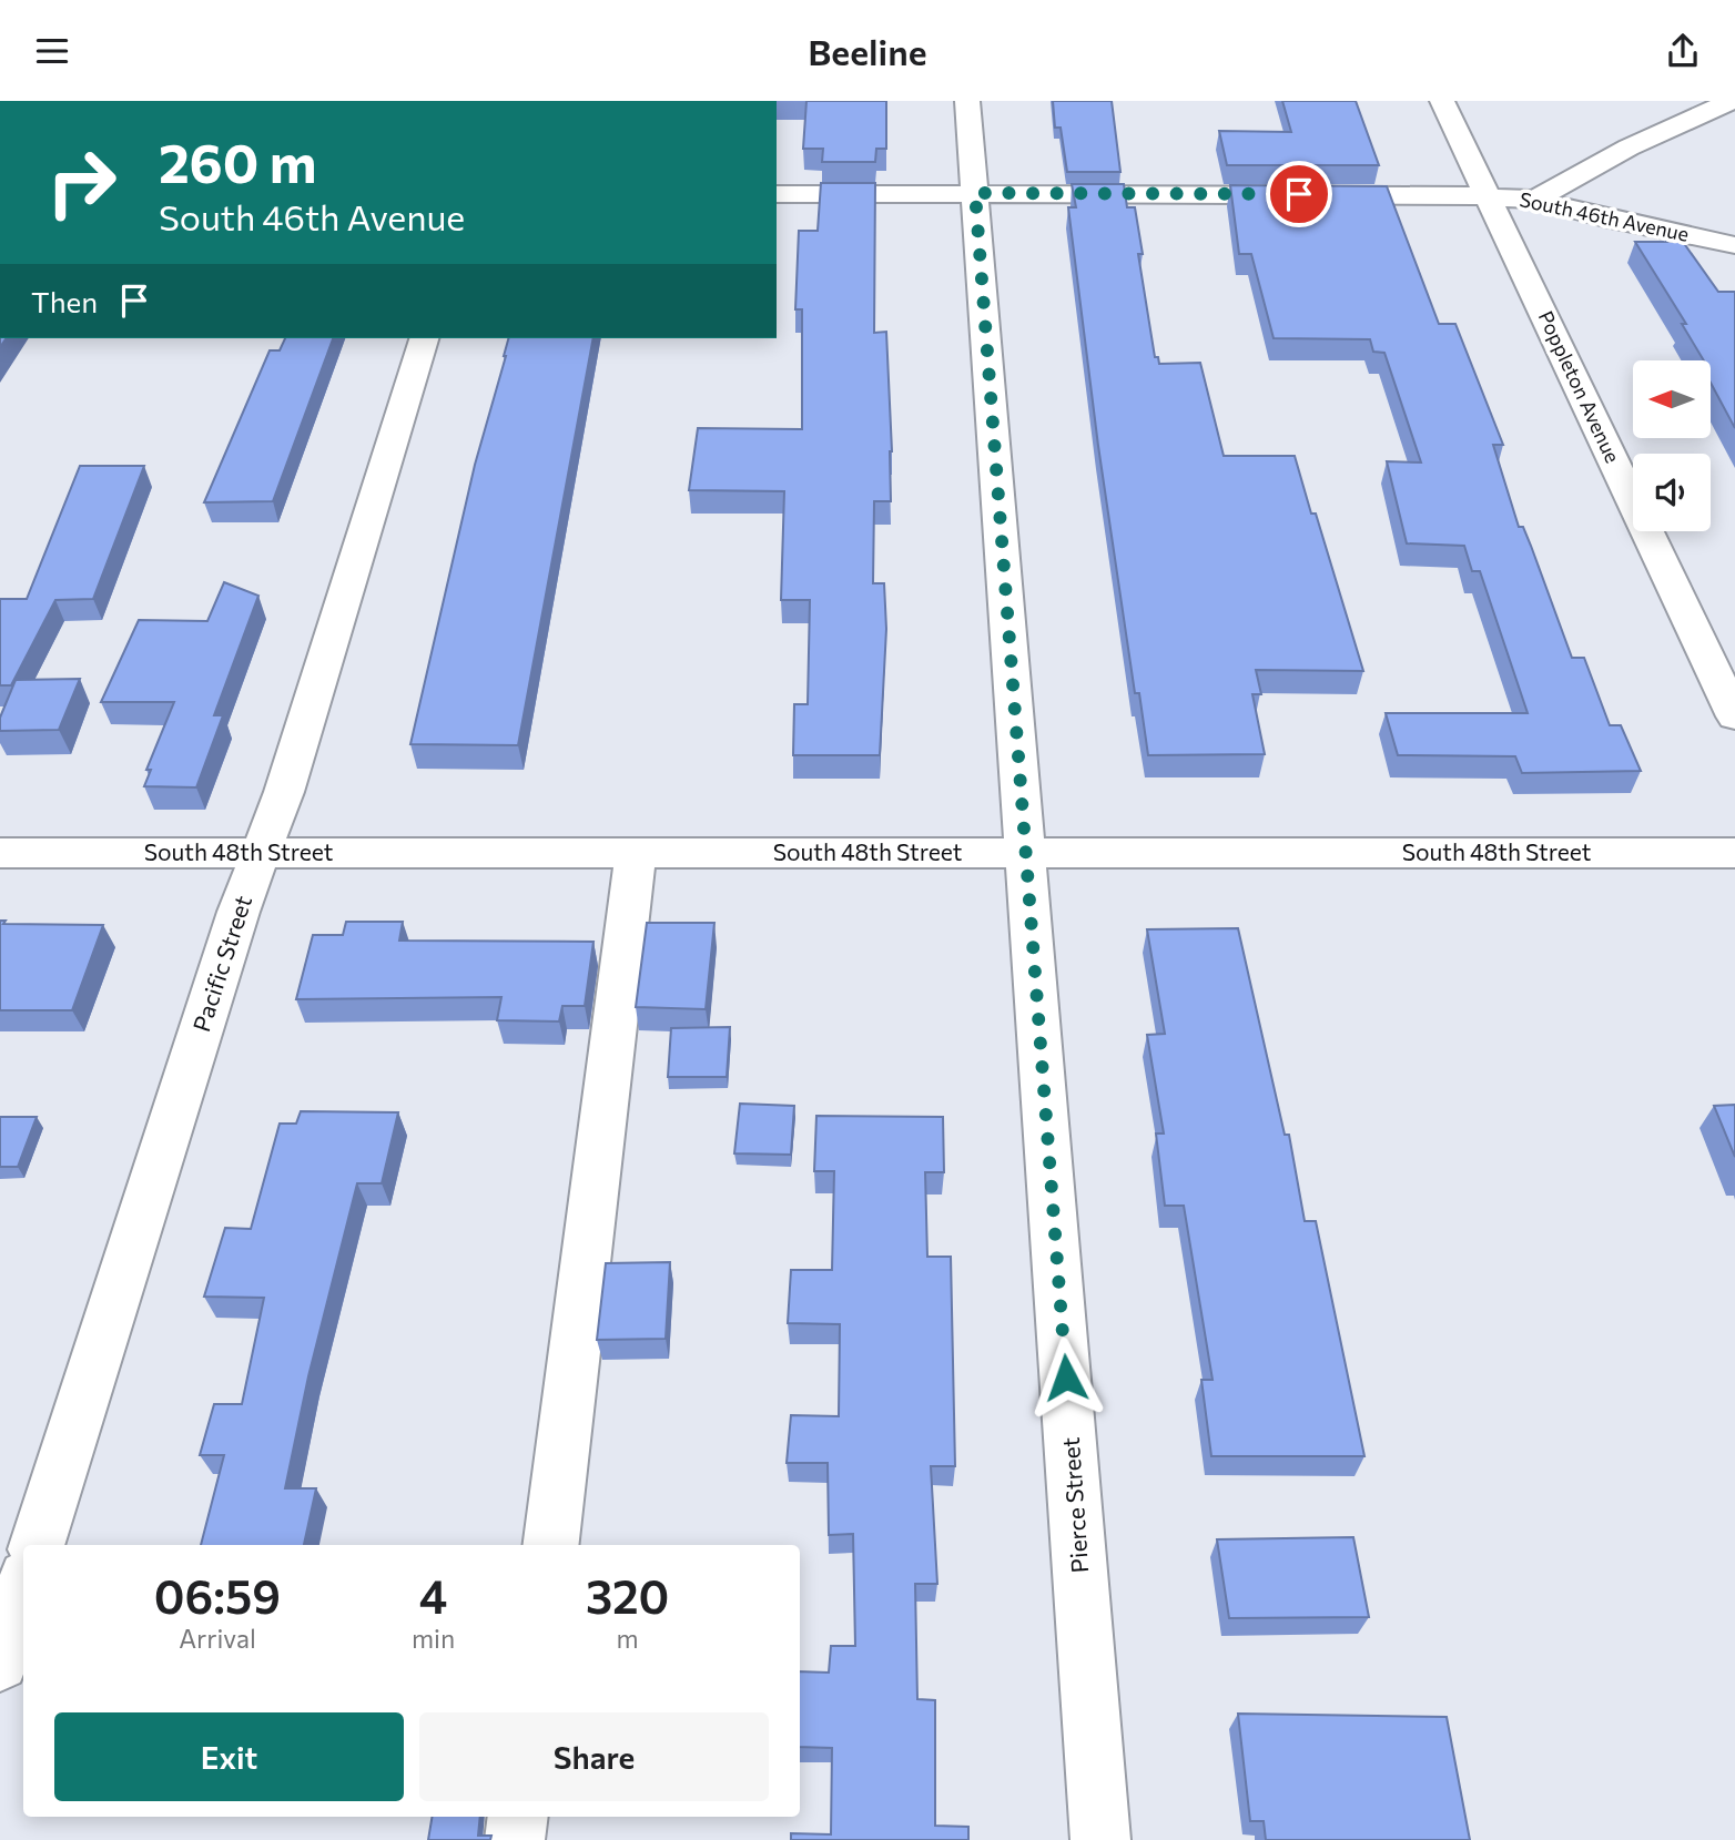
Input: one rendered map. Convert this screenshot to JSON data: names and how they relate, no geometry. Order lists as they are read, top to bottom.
{
  "streets": {
    "street": [
      "South 46th Avenue",
      "Poppleton Avenue",
      "South 48th Street",
      "Pacific Street",
      "Pierce Street"
    ]
  },
  "crossings": [
    ["South 46th Avenue", "Poppleton Avenue"],
    ["South 46th Avenue", "Pierce Street"],
    ["South 48th Street", "Pacific Street"],
    ["South 48th Street", "Pierce Street"]
  ],
  "north": "left",
  "page": {
    "header": "Beeline",
    "turn": ["260 m", "South 46th Avenue"],
    "then": "Then",
    "eta": [
      "06:59",
      "Arrival",
      "4",
      "min",
      "320",
      "m"
    ],
    "buttons": ["Exit", "Share"]
  }
}
